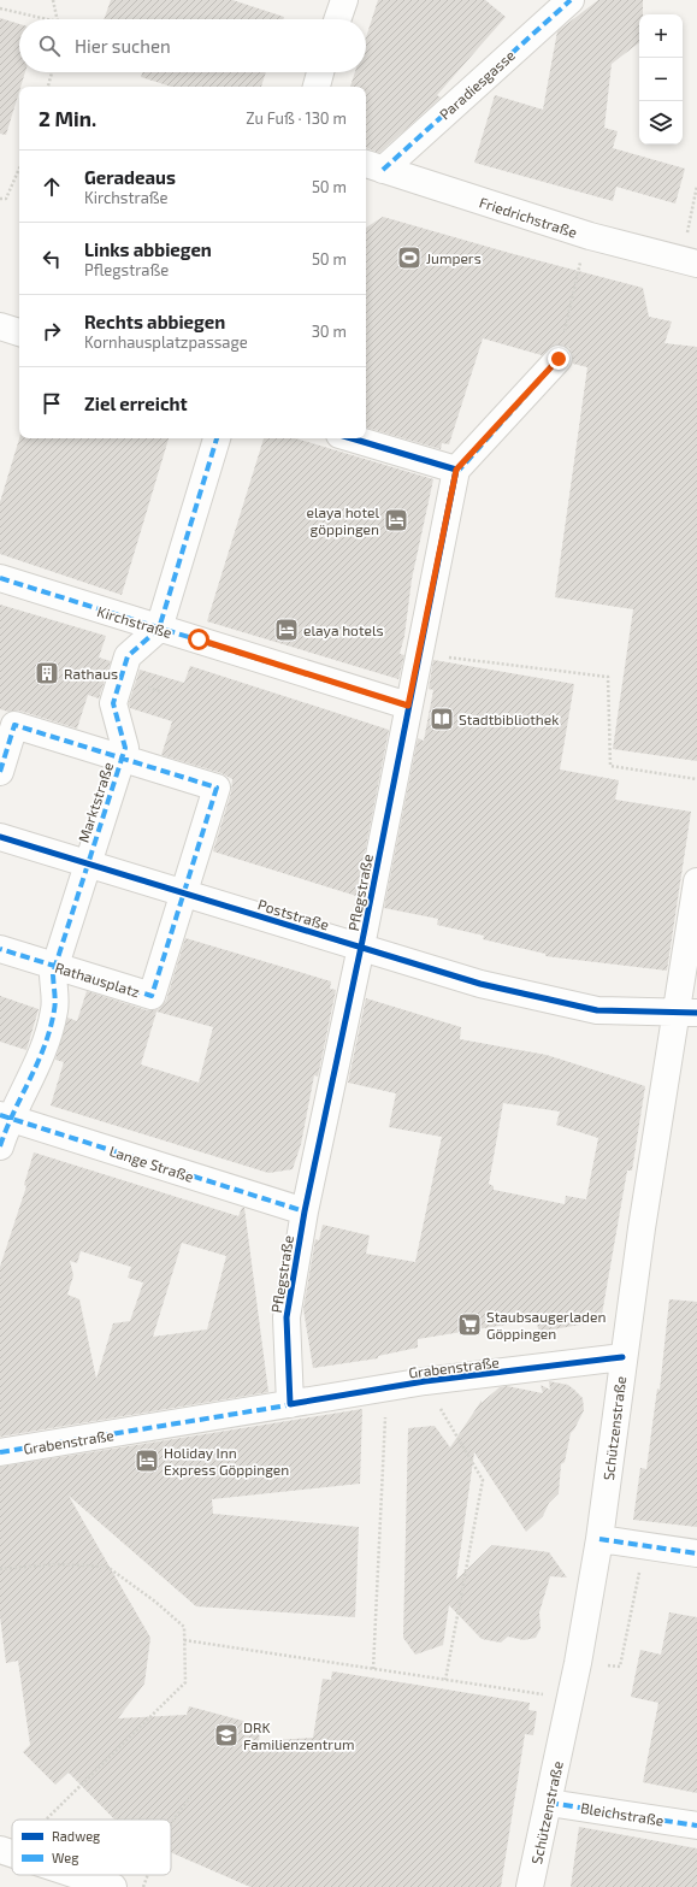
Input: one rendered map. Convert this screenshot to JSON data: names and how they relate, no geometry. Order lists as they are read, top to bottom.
{
  "streets": {
    "street": [
      "Paradiesgasse",
      "Friedrichstraße",
      "Kirchstraße",
      "Marktstraße",
      "Pflegstraße",
      "Poststraße",
      "Rathausplatz",
      "Lange Straße",
      "Grabenstraße",
      "Schützenstraße",
      "Bleichstraße"
    ]
  },
  "crossings": [
    ["Paradiesgasse", "Friedrichstraße"],
    ["Kirchstraße", "Marktstraße"],
    ["Kirchstraße", "Pflegstraße"],
    ["Marktstraße", "Poststraße"],
    ["Marktstraße", "Rathausplatz"],
    ["Marktstraße", "Lange Straße"],
    ["Pflegstraße", "Poststraße"],
    ["Pflegstraße", "Lange Straße"],
    ["Pflegstraße", "Grabenstraße"],
    ["Poststraße", "Rathausplatz"],
    ["Poststraße", "Schützenstraße"],
    ["Grabenstraße", "Schützenstraße"],
    ["Schützenstraße", "Bleichstraße"]
  ],
  "places": {
    "sports": ["Jumpers"],
    "hotel": ["elaya hotel göppingen", "elaya hotels", "Holiday Inn Express Göppingen"],
    "building": ["Rathaus"],
    "library": ["Stadtbibliothek"],
    "supermarket": ["Staubsaugerladen Göppingen"],
    "school or university": ["DRK Familienzentrum"]
  },
  "legend": ["Radweg", "Weg"],
  "page": {
    "map_buttons": ["+", "−"],
    "search": "Hier suchen",
    "heading": ["2 Min.", "Zu Fuß · 130 m"],
    "list": [
      ["Geradeaus", "Kirchstraße", "50 m"],
      ["Links abbiegen", "Pflegstraße", "50 m"],
      ["Rechts abbiegen", "Kornhausplatzpassage", "30 m"],
      "Ziel erreicht"
    ]
  }
}
